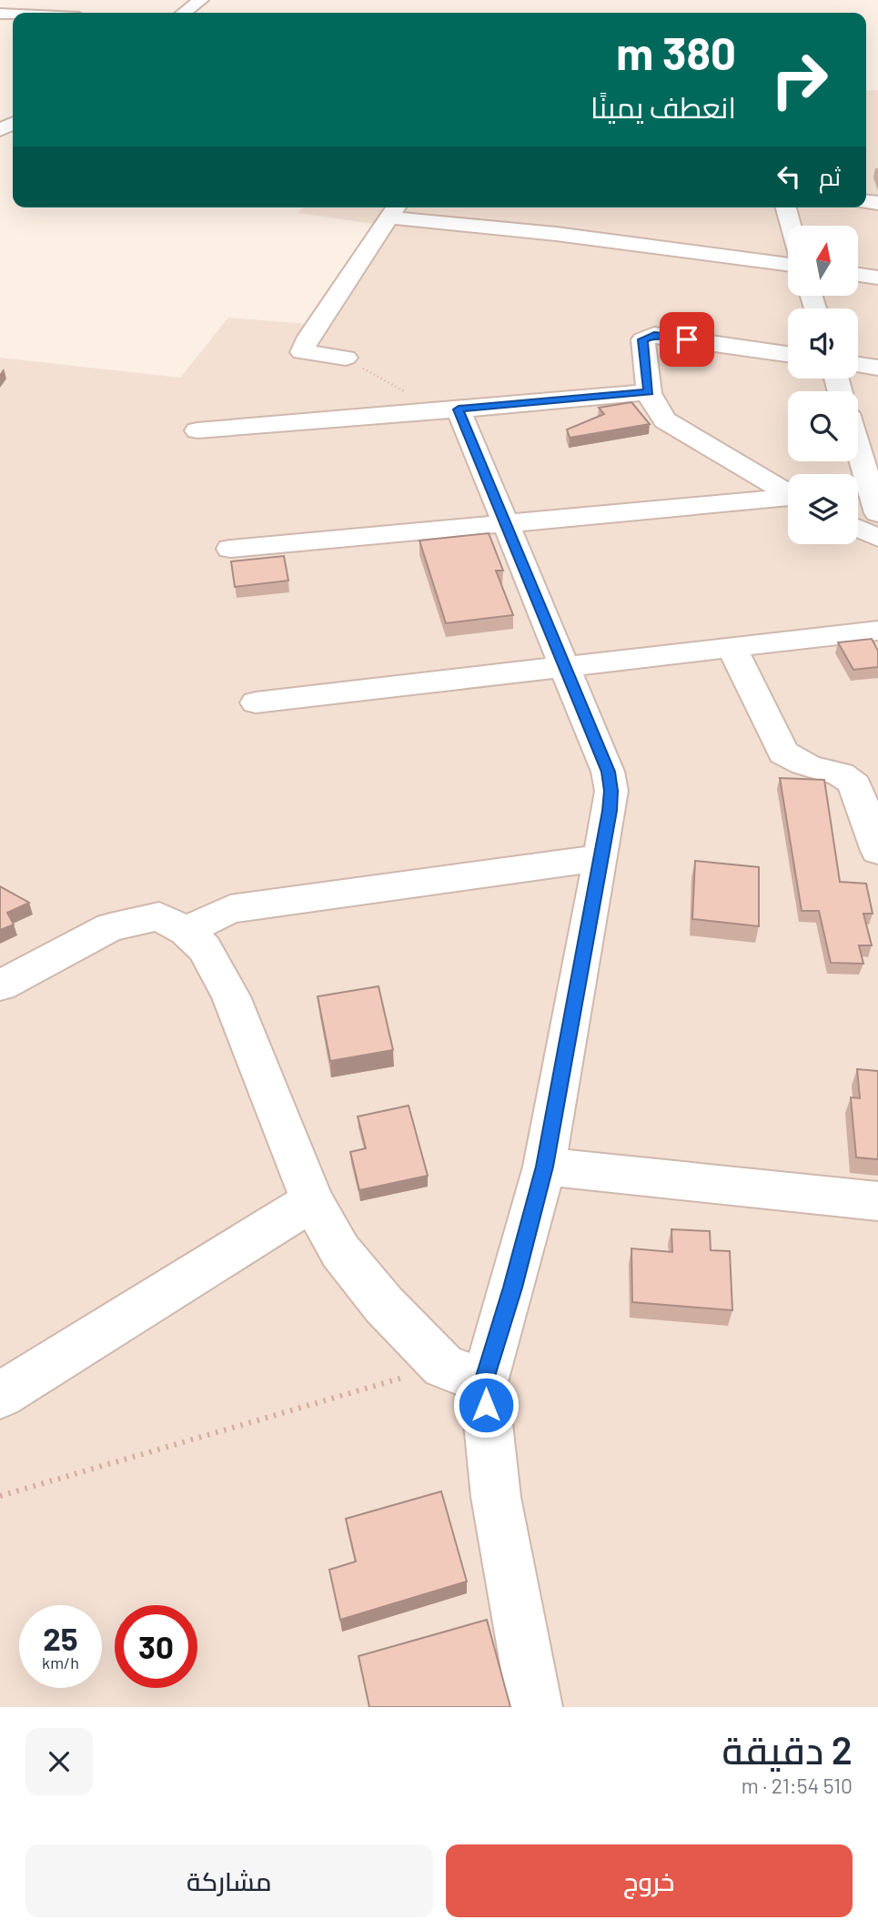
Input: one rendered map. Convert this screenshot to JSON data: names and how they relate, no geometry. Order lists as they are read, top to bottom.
{
  "north": "top",
  "page": {
    "turn": ["380 m", "انعطف يمينًا"],
    "then": "ثم",
    "speed": "25 km/h",
    "limit": "30",
    "heading": ["2 دقيقة", "510 m · 21:54"],
    "buttons": ["خروج", "مشاركة"]
  }
}
